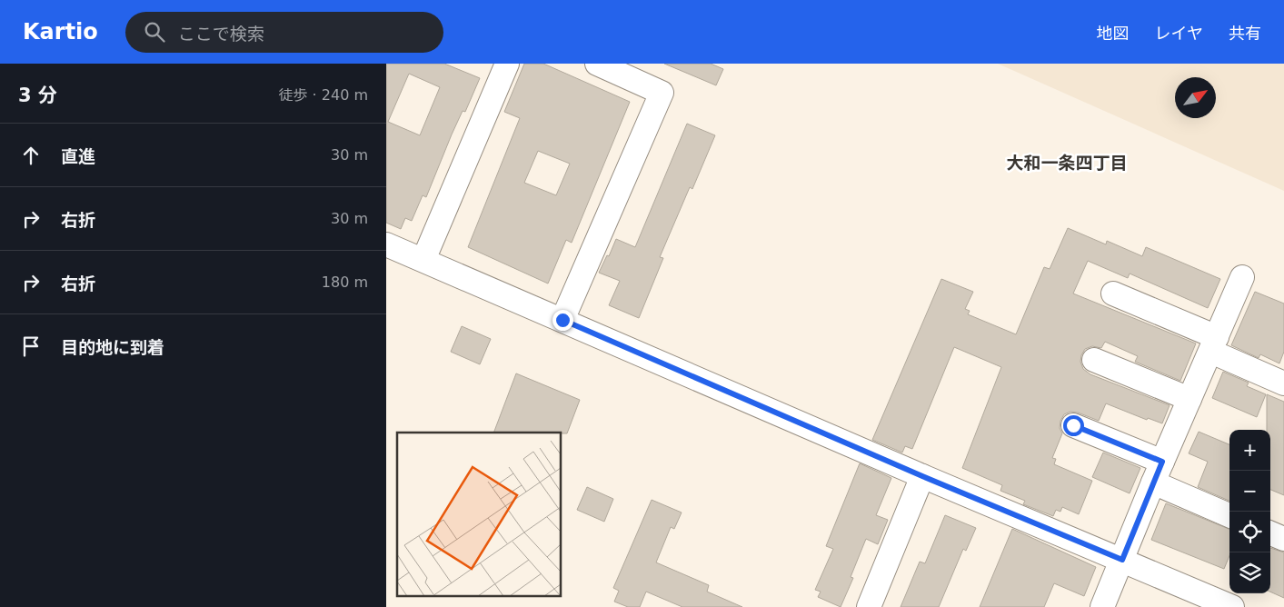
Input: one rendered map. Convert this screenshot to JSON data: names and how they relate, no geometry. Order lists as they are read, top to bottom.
{
  "districts": ["大和一条四丁目"],
  "north": "top right",
  "page": {
    "header": "Kartio",
    "search": "ここで検索",
    "nav": ["地図", "レイヤ", "共有"],
    "heading": ["3 分", "徒歩 · 240 m"],
    "list": [
      ["直進", "30 m"],
      ["右折", "30 m"],
      ["右折", "180 m"],
      "目的地に到着"
    ],
    "map_buttons": ["+", "−"]
  }
}
